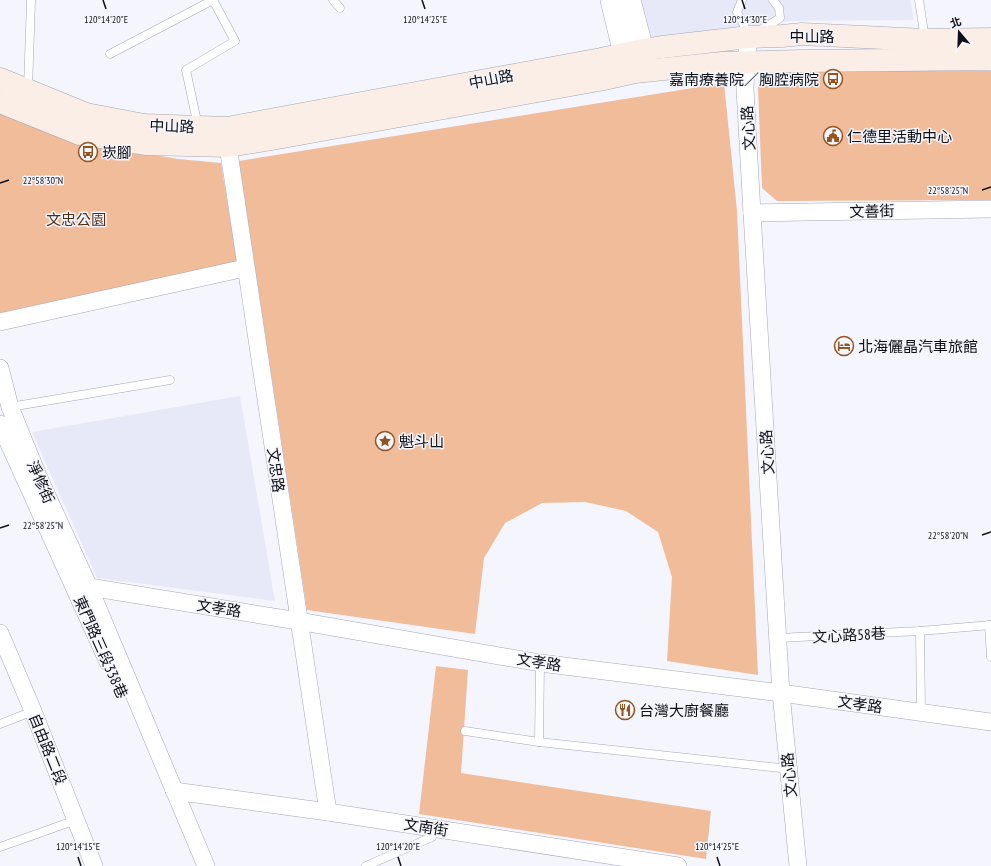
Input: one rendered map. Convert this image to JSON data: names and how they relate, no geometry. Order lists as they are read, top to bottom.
{
  "streets": {
    "main road": ["中山路"],
    "street": [
      "文心路",
      "文善街",
      "文忠路",
      "淨修街",
      "文孝路",
      "東門路三段338巷",
      "自由路二段",
      "文南街"
    ],
    "lane": ["文心路58巷"]
  },
  "crossings": [
    ["中山路", "文心路"],
    ["中山路", "文忠路"],
    ["文心路", "文善街"],
    ["文心路", "文孝路"],
    ["文心路", "文心路58巷"],
    ["文忠路", "文孝路"],
    ["文忠路", "文南街"],
    ["淨修街", "文孝路"],
    ["淨修街", "東門路三段338巷"],
    ["淨修街", "文南街"],
    ["東門路三段338巷", "文南街"]
  ],
  "parks": ["文忠公園"],
  "places": {
    "bus stop": ["嘉南療養院／胸腔病院", "崁腳"],
    "public building": ["仁德里活動中心"],
    "hotel": ["北海儷晶汽車旅館"],
    "place": ["魁斗山"],
    "restaurant": ["台灣大廚餐廳"]
  },
  "north": "top",
  "coordinates": [
    "120°14'20\"E",
    "120°14'25\"E",
    "120°14'30\"E",
    "22°58'30\"N",
    "22°58'25\"N",
    "22°58'20\"N",
    "120°14'15\"E"
  ]
}
